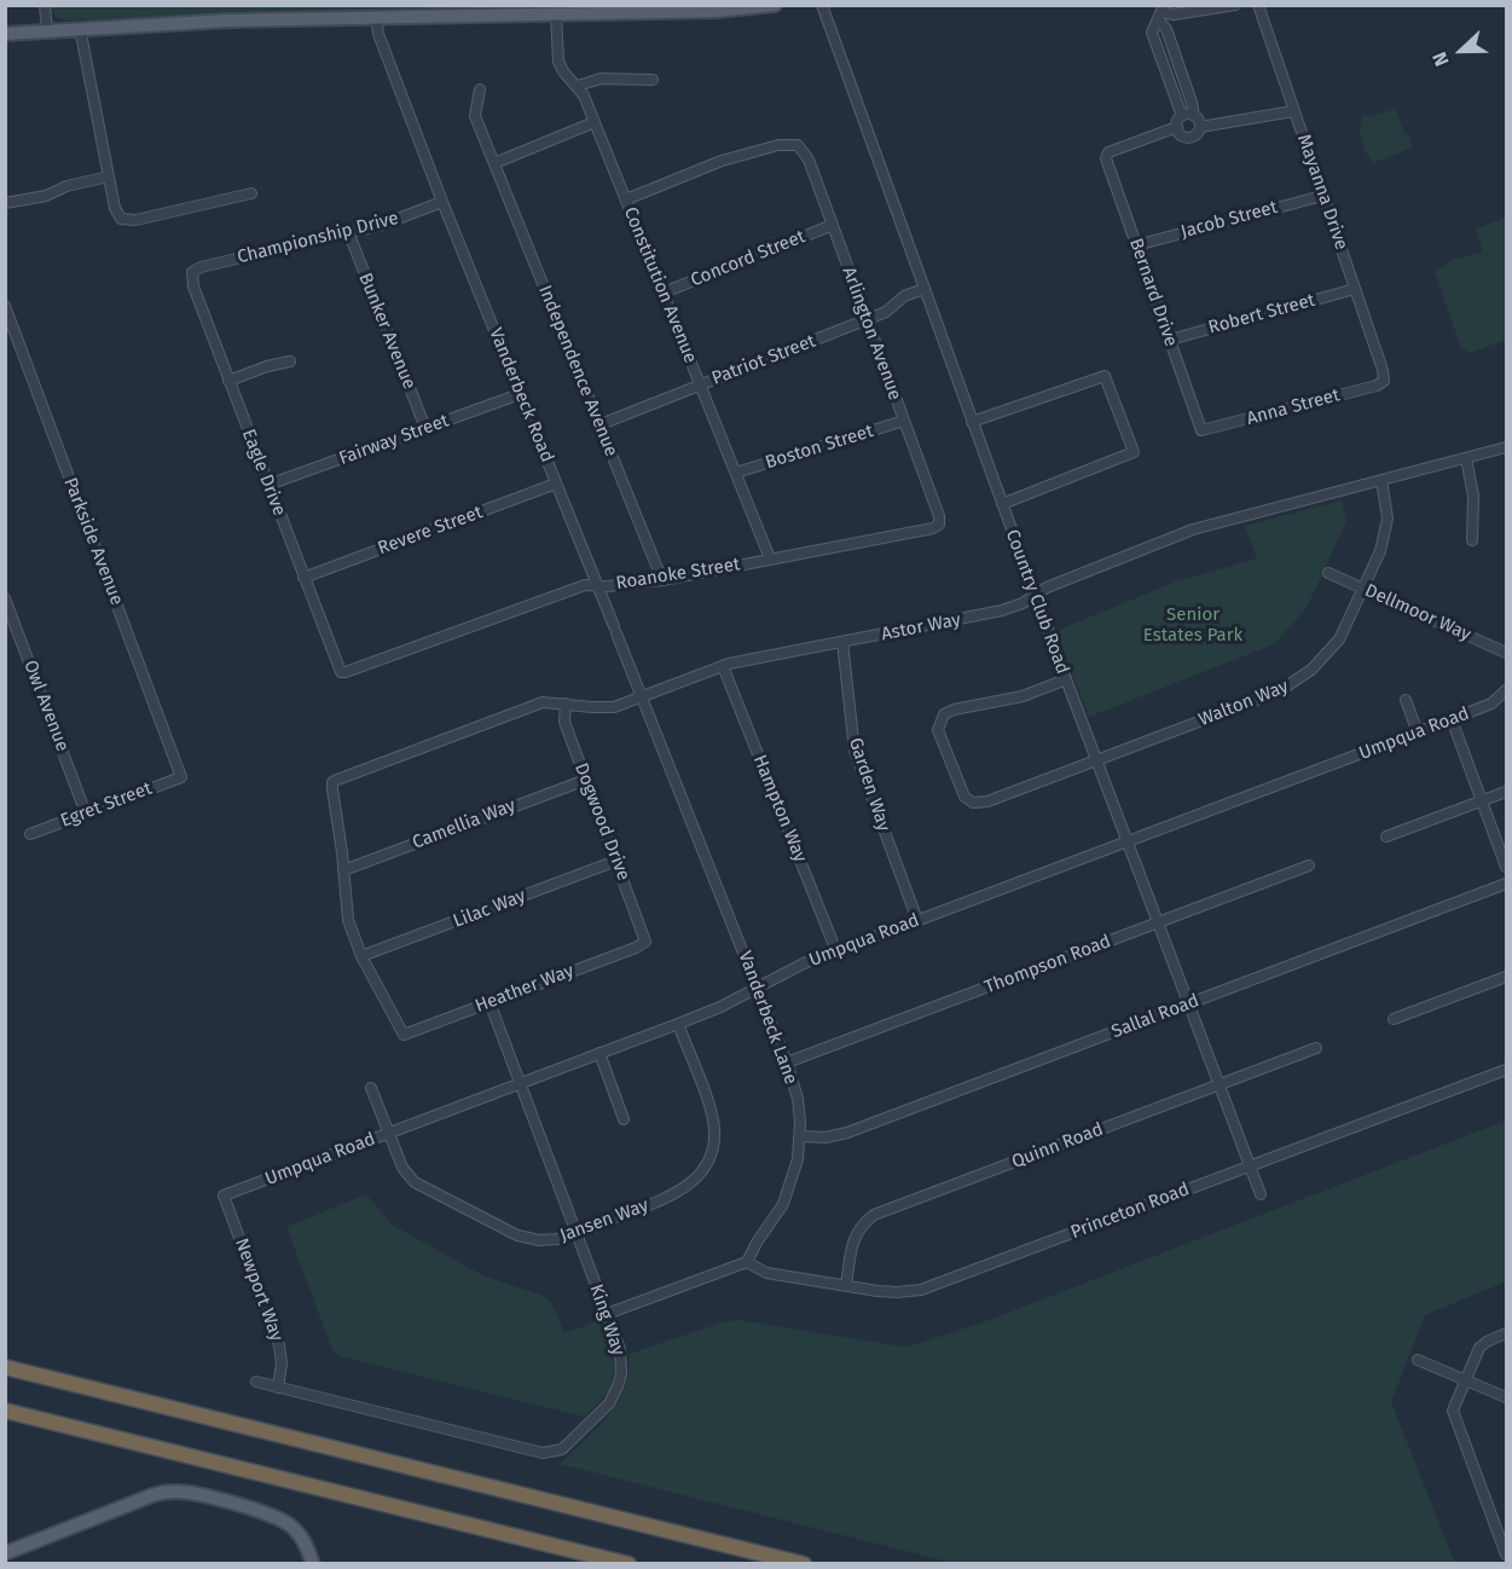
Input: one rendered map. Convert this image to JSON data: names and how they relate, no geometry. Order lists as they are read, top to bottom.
{
  "streets": {
    "street": [
      "Mayanna Drive",
      "Jacob Street",
      "Championship Drive",
      "Concord Street",
      "Constitution Avenue",
      "Bernard Drive",
      "Robert Street",
      "Bunker Avenue",
      "Arlington Avenue",
      "Patriot Street",
      "Independence Avenue",
      "Vanderbeck Road",
      "Anna Street",
      "Fairway Street",
      "Boston Street",
      "Eagle Drive",
      "Revere Street",
      "Parkside Avenue",
      "Roanoke Street",
      "Country Club Road",
      "Dellmoor Way",
      "Astor Way",
      "Walton Way",
      "Owl Avenue",
      "Umpqua Road",
      "Garden Way",
      "Egret Street",
      "Hampton Way",
      "Dogwood Drive",
      "Camellia Way",
      "Lilac Way",
      "Thompson Road",
      "Heather Way",
      "Sallal Road",
      "Vanderbeck Lane",
      "Quinn Road",
      "Princeton Road",
      "Jansen Way",
      "Newport Way",
      "King Way"
    ]
  },
  "crossings": [
    ["Mayanna Drive", "Jacob Street"],
    ["Mayanna Drive", "Robert Street"],
    ["Mayanna Drive", "Anna Street"],
    ["Jacob Street", "Bernard Drive"],
    ["Championship Drive", "Bunker Avenue"],
    ["Championship Drive", "Vanderbeck Road"],
    ["Championship Drive", "Eagle Drive"],
    ["Concord Street", "Constitution Avenue"],
    ["Concord Street", "Arlington Avenue"],
    ["Constitution Avenue", "Arlington Avenue"],
    ["Constitution Avenue", "Patriot Street"],
    ["Constitution Avenue", "Boston Street"],
    ["Constitution Avenue", "Roanoke Street"],
    ["Bernard Drive", "Robert Street"],
    ["Bernard Drive", "Anna Street"],
    ["Bunker Avenue", "Fairway Street"],
    ["Arlington Avenue", "Patriot Street"],
    ["Arlington Avenue", "Boston Street"],
    ["Arlington Avenue", "Roanoke Street"],
    ["Patriot Street", "Independence Avenue"],
    ["Patriot Street", "Country Club Road"],
    ["Independence Avenue", "Roanoke Street"],
    ["Vanderbeck Road", "Fairway Street"],
    ["Vanderbeck Road", "Revere Street"],
    ["Vanderbeck Road", "Roanoke Street"],
    ["Vanderbeck Road", "Vanderbeck Lane"],
    ["Fairway Street", "Eagle Drive"],
    ["Eagle Drive", "Revere Street"],
    ["Eagle Drive", "Roanoke Street"],
    ["Parkside Avenue", "Egret Street"],
    ["Country Club Road", "Astor Way"],
    ["Country Club Road", "Walton Way"],
    ["Country Club Road", "Umpqua Road"],
    ["Country Club Road", "Thompson Road"],
    ["Country Club Road", "Sallal Road"],
    ["Country Club Road", "Quinn Road"],
    ["Country Club Road", "Princeton Road"],
    ["Dellmoor Way", "Walton Way"],
    ["Astor Way", "Walton Way"],
    ["Astor Way", "Garden Way"],
    ["Astor Way", "Hampton Way"],
    ["Astor Way", "Dogwood Drive"],
    ["Astor Way", "Camellia Way"],
    ["Astor Way", "Vanderbeck Lane"],
    ["Owl Avenue", "Egret Street"],
    ["Umpqua Road", "Garden Way"],
    ["Umpqua Road", "Hampton Way"],
    ["Umpqua Road", "Vanderbeck Lane"],
    ["Umpqua Road", "Jansen Way"],
    ["Umpqua Road", "Newport Way"],
    ["Umpqua Road", "King Way"],
    ["Dogwood Drive", "Camellia Way"],
    ["Dogwood Drive", "Lilac Way"],
    ["Dogwood Drive", "Heather Way"],
    ["Lilac Way", "Heather Way"],
    ["Thompson Road", "Vanderbeck Lane"],
    ["Heather Way", "King Way"],
    ["Sallal Road", "Vanderbeck Lane"],
    ["Vanderbeck Lane", "Princeton Road"],
    ["Quinn Road", "Princeton Road"],
    ["Jansen Way", "King Way"],
    ["Newport Way", "King Way"]
  ],
  "parks": ["Senior Estates Park"],
  "north": "left"
}
